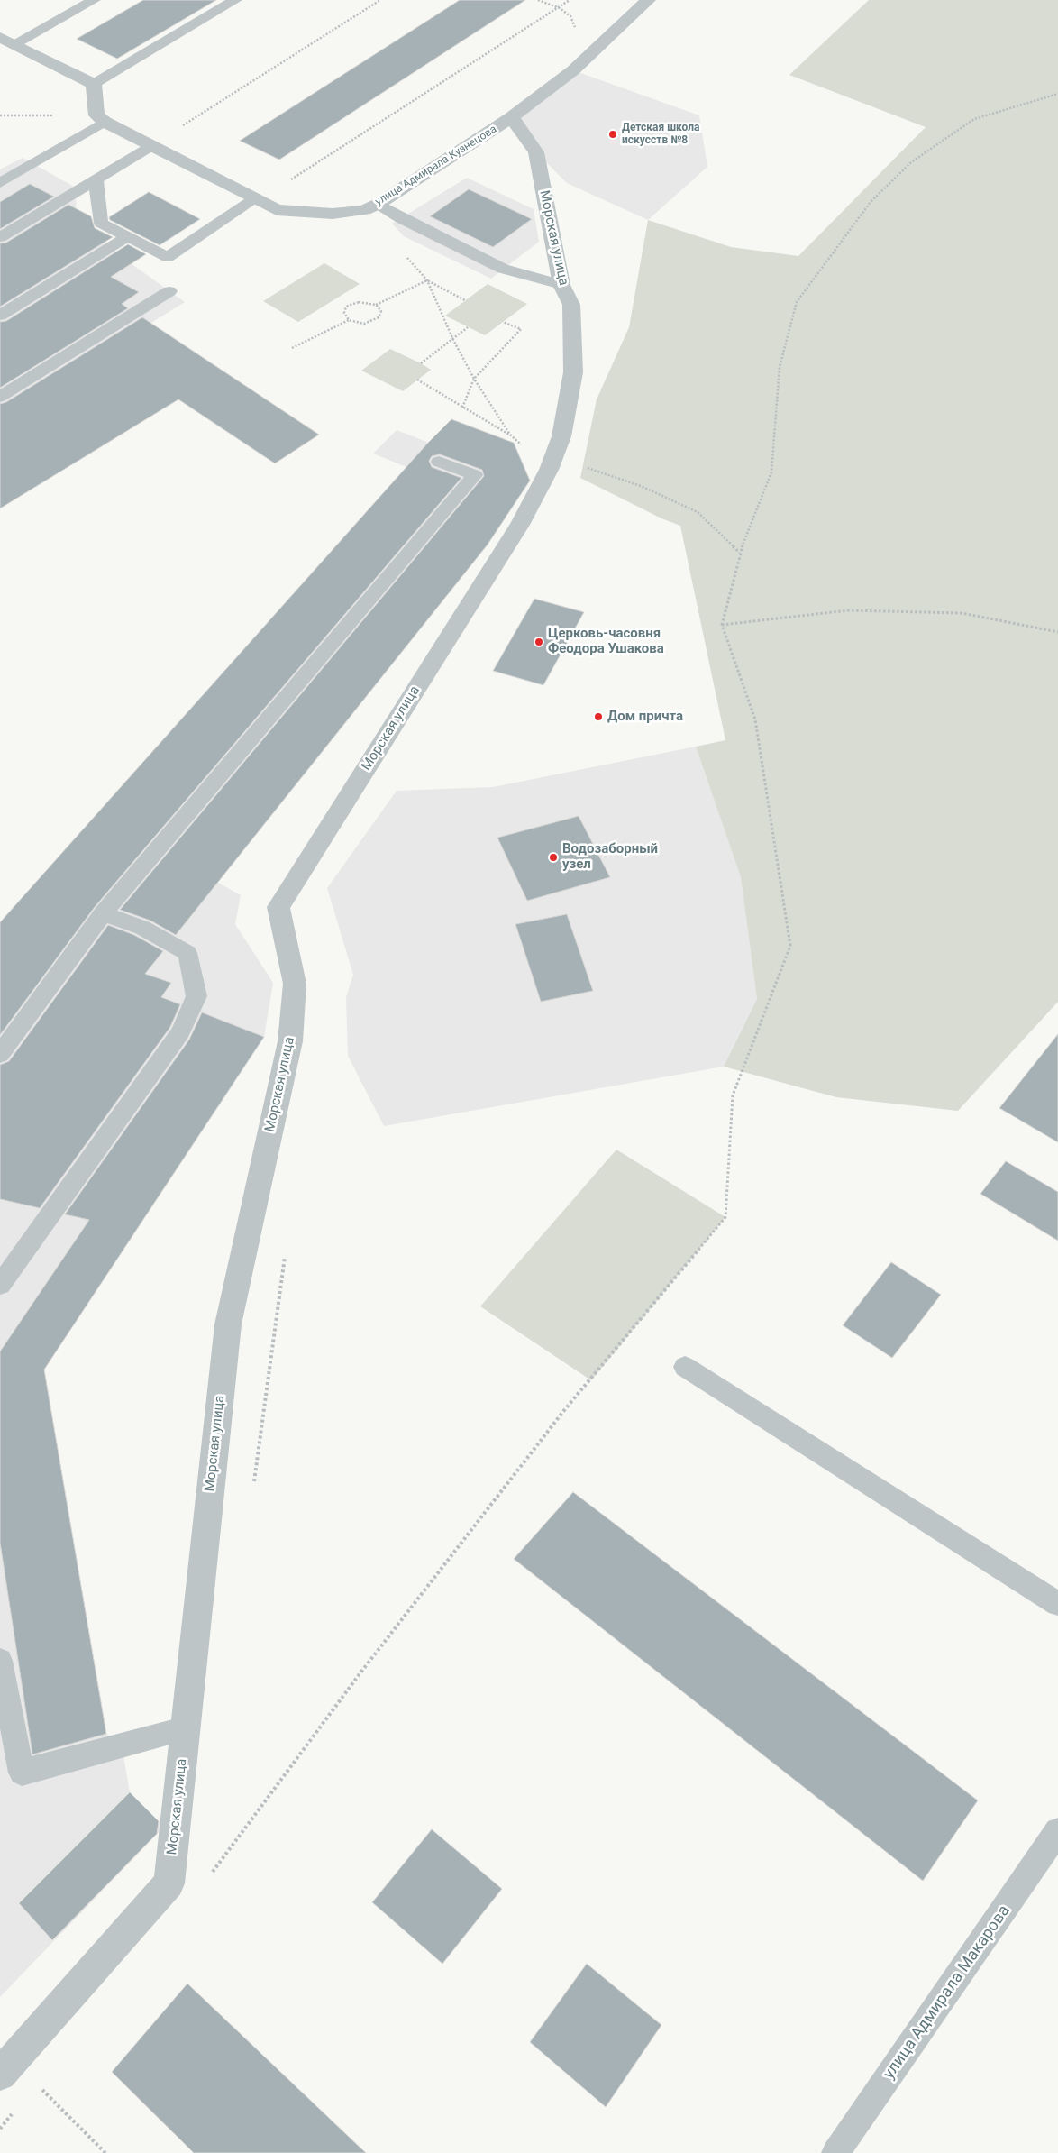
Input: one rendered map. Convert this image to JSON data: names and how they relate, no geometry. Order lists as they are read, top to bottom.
{
  "streets": {
    "street": ["улица Адмирала Кузнецова", "Морская улица"],
    "lane": ["улица Адмирала Макарова"]
  },
  "crossings": [
    ["улица Адмирала Кузнецова", "Морская улица"]
  ],
  "places": [
    "Детская школа искусств №8",
    "Церковь-часовня Феодора Ушакова",
    "Дом причта",
    "Водозаборный узел"
  ]
}
